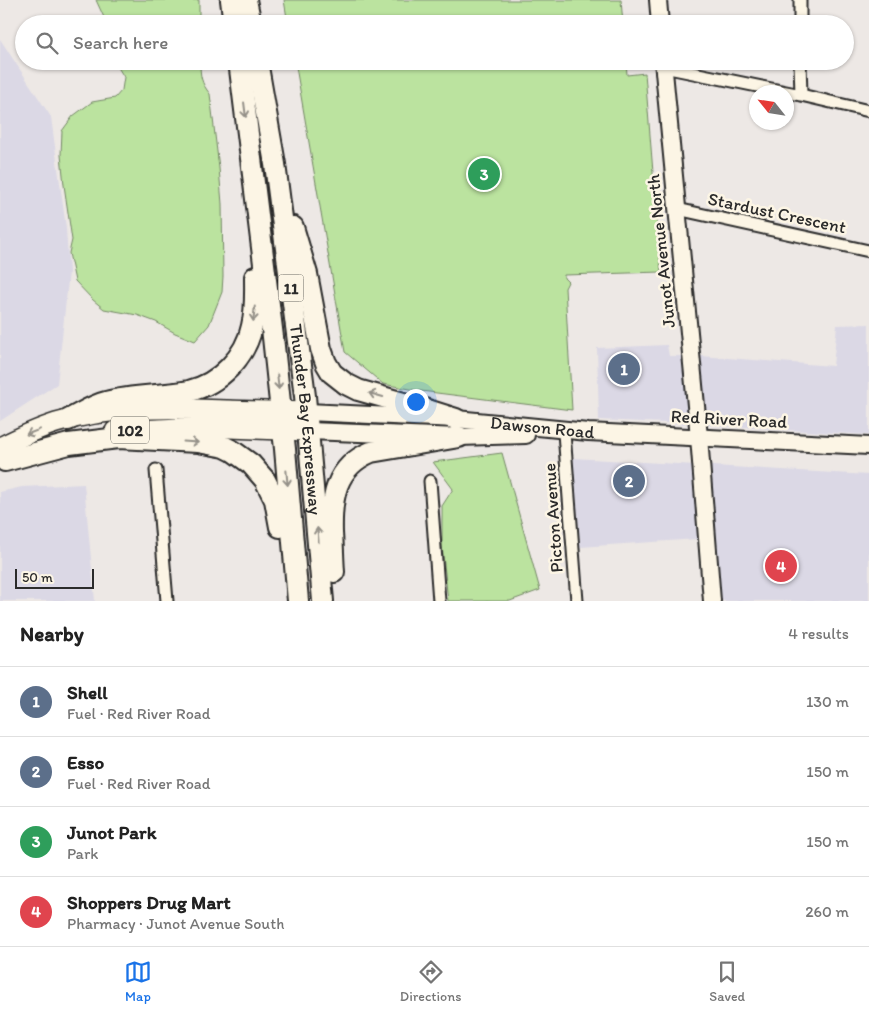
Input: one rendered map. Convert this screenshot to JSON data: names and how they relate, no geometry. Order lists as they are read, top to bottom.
{
  "streets": {
    "highway": ["11", "Thunder Bay Expressway"],
    "main road": [
      "Junot Avenue North",
      "Red River Road",
      "Dawson Road",
      "102"
    ],
    "street": ["Stardust Crescent", "Picton Avenue"]
  },
  "crossings": [
    ["Stardust Crescent", "Junot Avenue North"],
    ["Junot Avenue North", "Red River Road"],
    ["Red River Road", "Dawson Road"],
    ["Thunder Bay Expressway", "Dawson Road"],
    ["Dawson Road", "Picton Avenue"]
  ],
  "scale_bar": "50 m",
  "north": "top left",
  "page": {
    "search": "Search here",
    "pins": [
      "3",
      "1",
      "2",
      "4"
    ],
    "scale": "50 m",
    "heading": ["Nearby", "4 results"],
    "list": [
      {
        "mark": "1",
        "name": "Shell",
        "note": "Fuel · Red River Road",
        "value": "130 m"
      },
      {
        "mark": "2",
        "name": "Esso",
        "note": "Fuel · Red River Road",
        "value": "150 m"
      },
      {
        "mark": "3",
        "name": "Junot Park",
        "note": "Park",
        "value": "150 m"
      },
      {
        "mark": "4",
        "name": "Shoppers Drug Mart",
        "note": "Pharmacy · Junot Avenue South",
        "value": "260 m"
      }
    ],
    "nav": ["Map", "Directions", "Saved"]
  }
}
